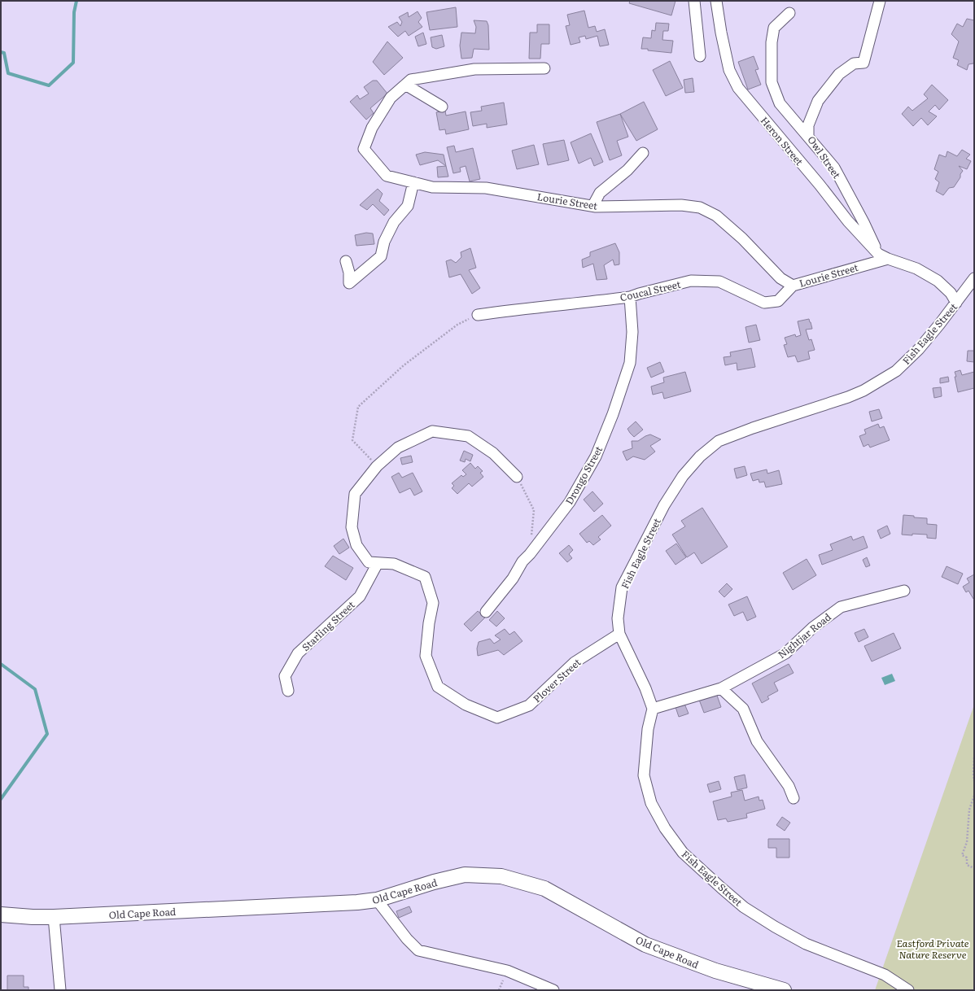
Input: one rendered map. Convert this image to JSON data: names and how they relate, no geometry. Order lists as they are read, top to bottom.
{
  "streets": {
    "street": [
      "Heron Street",
      "Owl Street",
      "Lourie Street",
      "Coucal Street",
      "Fish Eagle Street",
      "Drongo Street",
      "Starling Street",
      "Nightjar Road",
      "Plover Street",
      "Old Cape Road"
    ]
  },
  "crossings": [
    ["Heron Street", "Owl Street"],
    ["Heron Street", "Lourie Street"],
    ["Owl Street", "Lourie Street"],
    ["Lourie Street", "Coucal Street"],
    ["Coucal Street", "Drongo Street"],
    ["Fish Eagle Street", "Nightjar Road"],
    ["Fish Eagle Street", "Plover Street"],
    ["Starling Street", "Plover Street"]
  ],
  "parks": ["Eastford Private Nature Reserve"]
}
